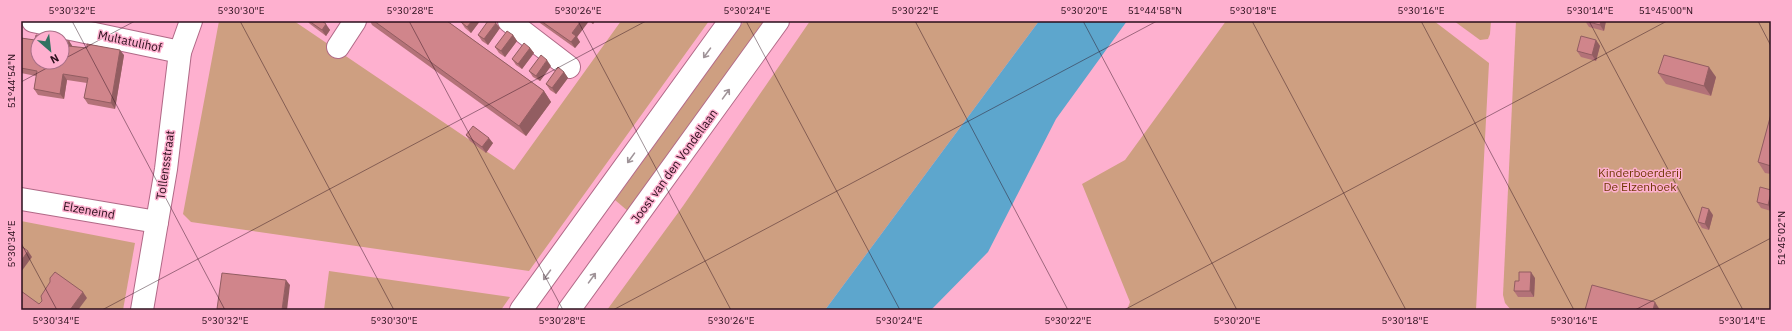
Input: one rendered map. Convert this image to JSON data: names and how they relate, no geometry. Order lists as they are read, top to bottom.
{
  "streets": {
    "street": [
      "Multatulihof",
      "Tollensstraat",
      "Joost van den Vondellaan",
      "Elzeneind"
    ]
  },
  "crossings": [
    ["Multatulihof", "Tollensstraat"],
    ["Tollensstraat", "Elzeneind"]
  ],
  "parks": ["Kinderboerderij De Elzenhoek"],
  "north": "bottom right",
  "coordinates": [
    "5°30'32\"E",
    "5°30'30\"E",
    "5°30'28\"E",
    "5°30'26\"E",
    "5°30'24\"E",
    "5°30'22\"E",
    "5°30'20\"E",
    "51°44'58\"N",
    "5°30'18\"E",
    "5°30'16\"E",
    "5°30'14\"E",
    "51°45'00\"N",
    "51°44'54\"N",
    "51°45'02\"N",
    "5°30'34\"E"
  ]
}
